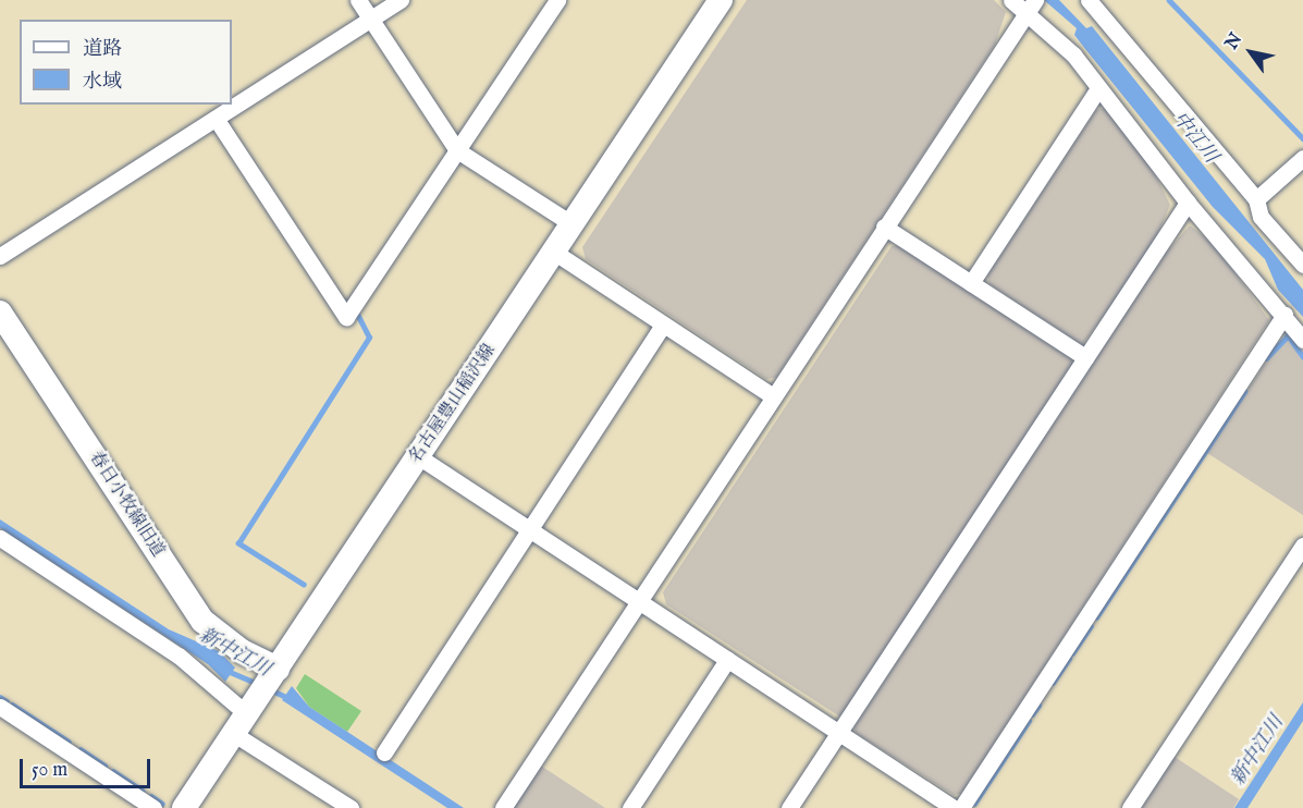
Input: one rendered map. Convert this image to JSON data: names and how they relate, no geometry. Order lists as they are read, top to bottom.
{
  "streets": {
    "main road": ["名古屋豊山稲沢線", "春日小牧線旧道"]
  },
  "crossings": [
    ["名古屋豊山稲沢線", "春日小牧線旧道"]
  ],
  "water": ["中江川", "新中江川"],
  "legend": ["道路", "水域"],
  "scale_bar": "50 m",
  "north": "top left"
}
